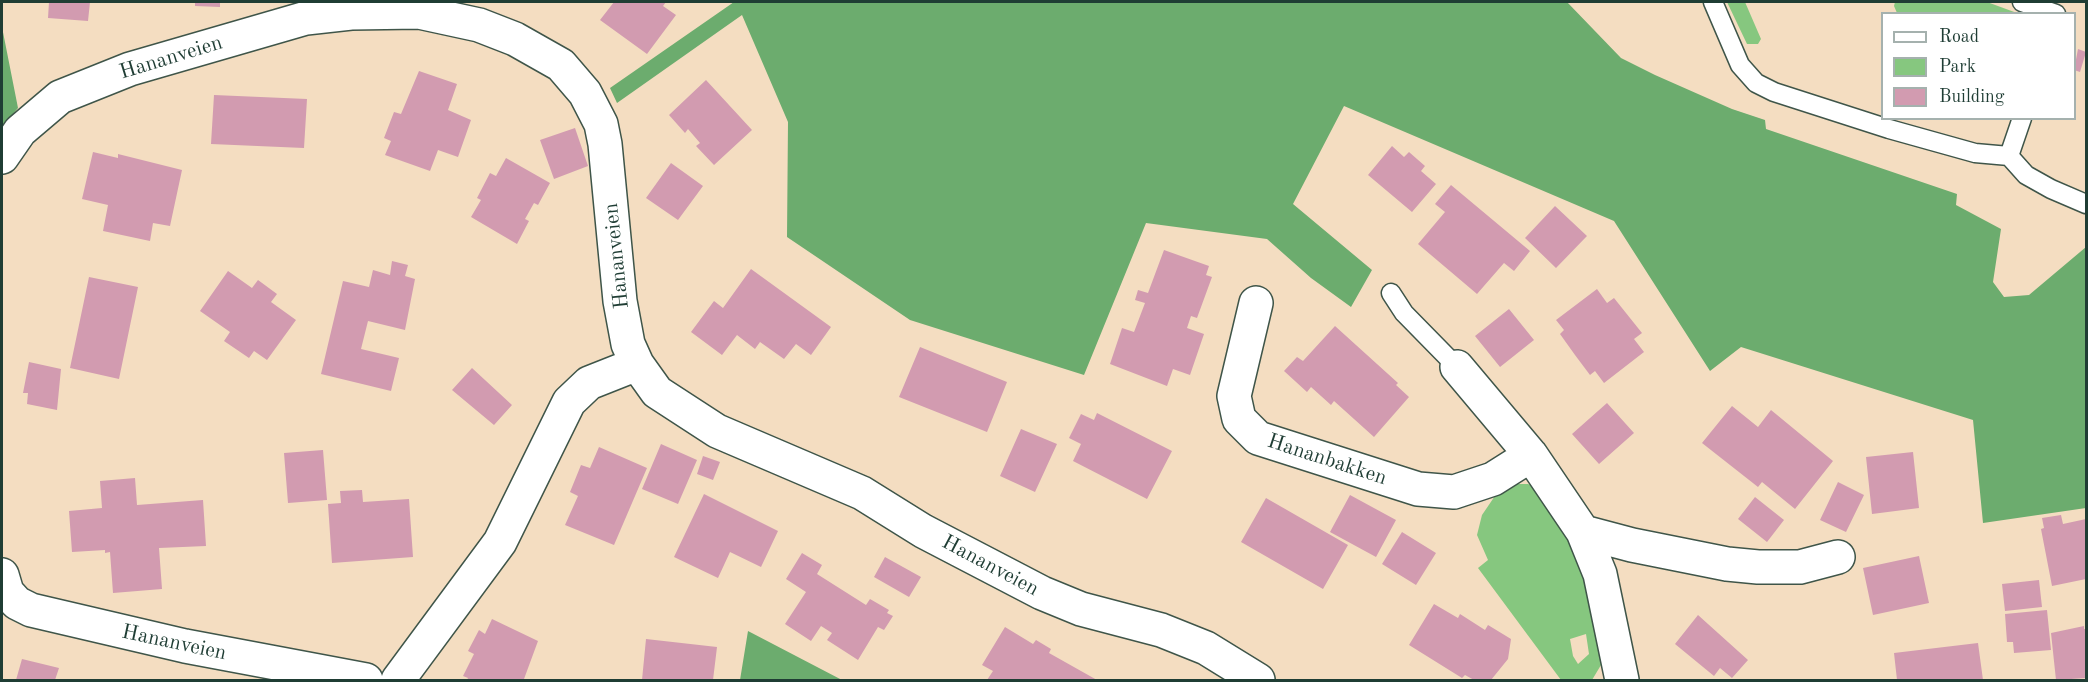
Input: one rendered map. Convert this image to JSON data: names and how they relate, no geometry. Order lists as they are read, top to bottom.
{
  "streets": {
    "street": ["Hananveien", "Hananbakken"]
  },
  "legend": ["Road", "Park", "Building"]
}
